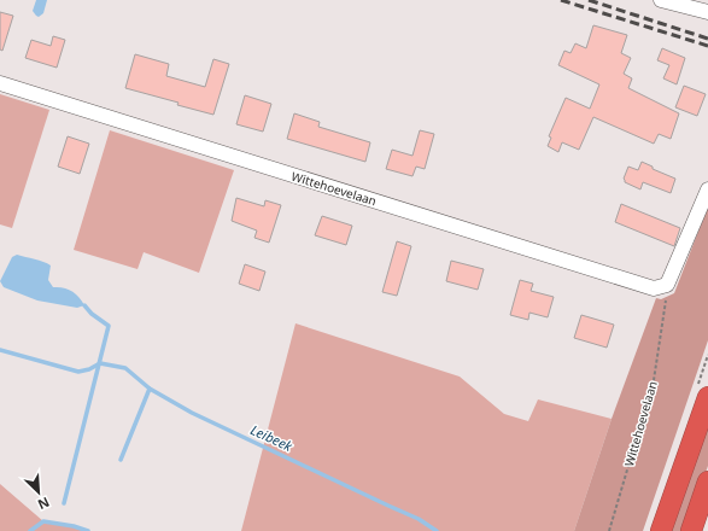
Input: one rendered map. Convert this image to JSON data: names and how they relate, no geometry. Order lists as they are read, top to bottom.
{
  "streets": {
    "street": ["Wittehoevelaan"]
  },
  "water": ["Leibeek"],
  "north": "bottom right"
}
